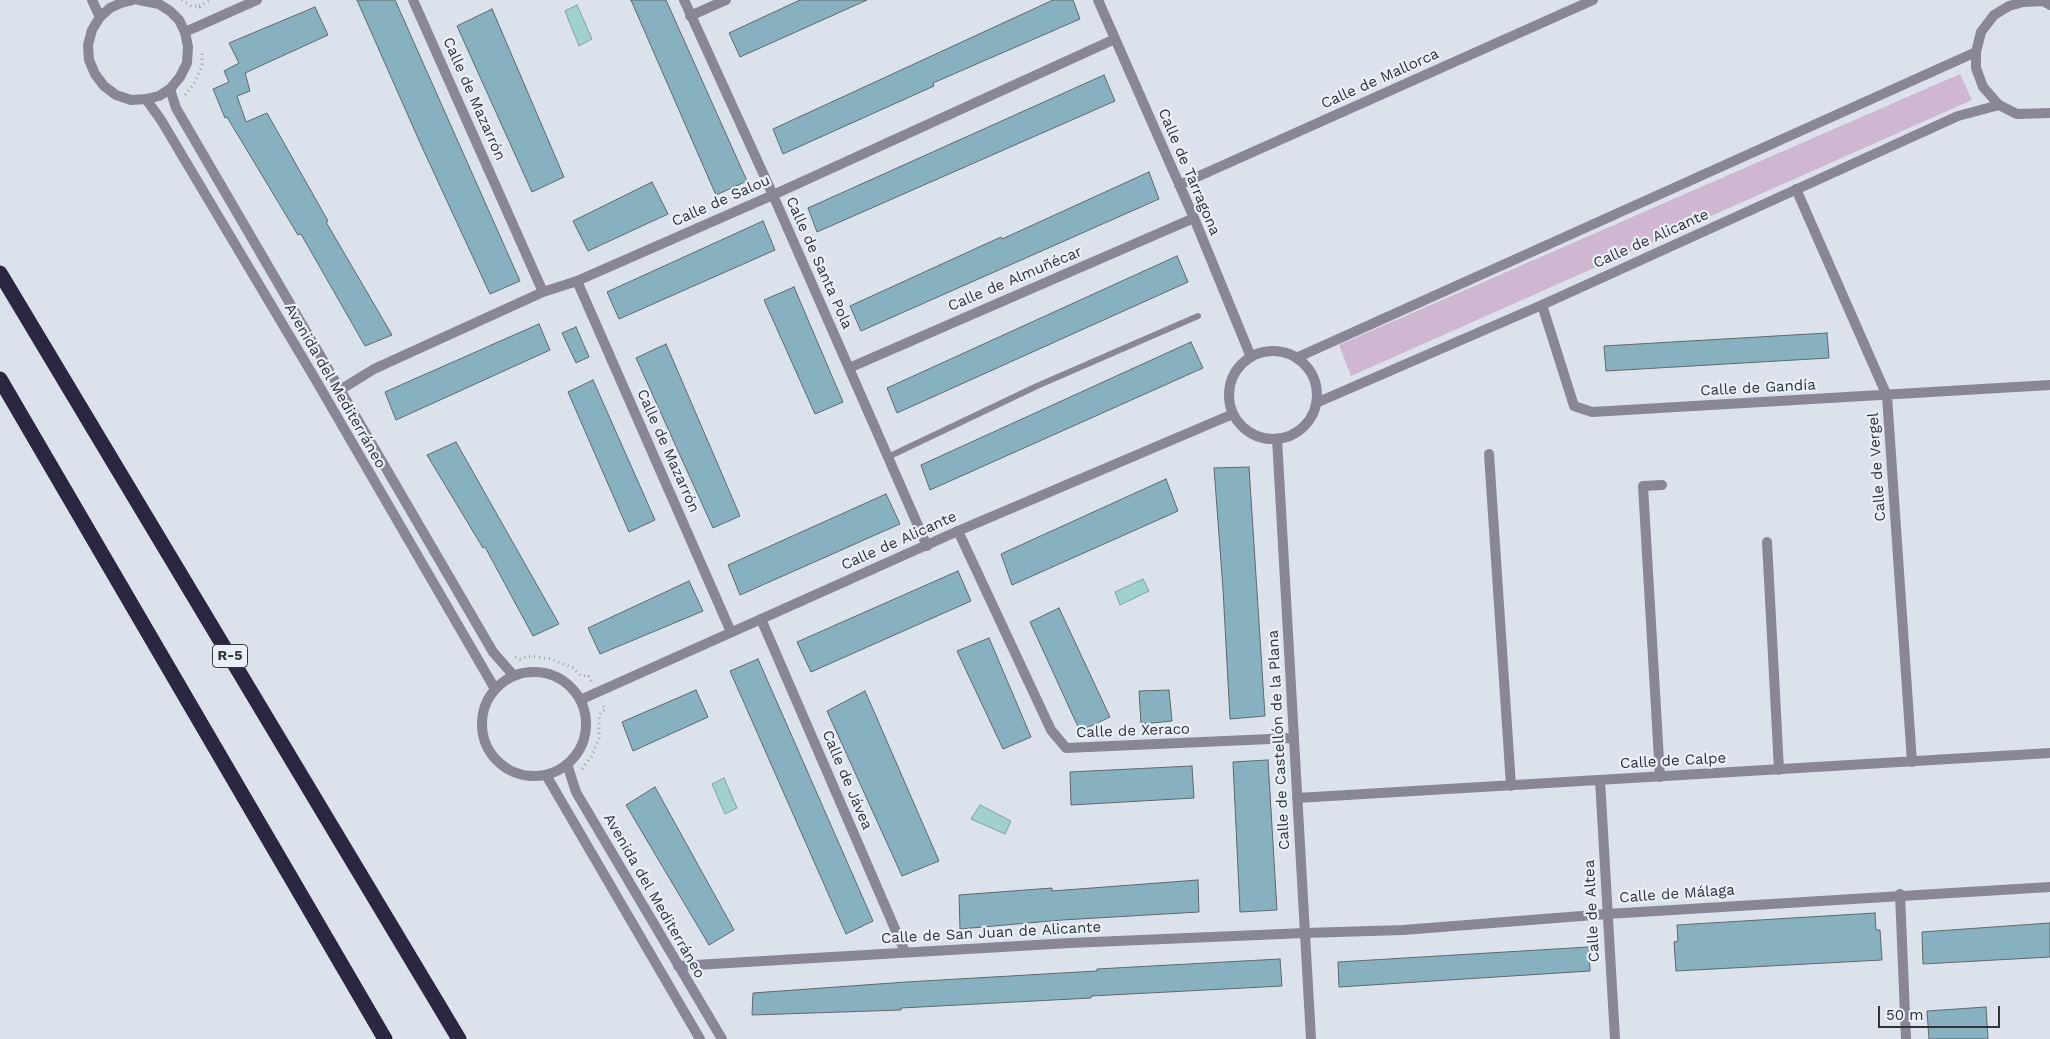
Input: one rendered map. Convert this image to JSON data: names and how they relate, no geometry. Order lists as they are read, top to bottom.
{
  "streets": {
    "highway": ["R-5"],
    "street": [
      "Calle de Mallorca",
      "Calle de Mazarrón",
      "Calle de Tarragona",
      "Calle de Salou",
      "Calle de Alicante",
      "Calle de Santa Pola",
      "Calle de Almuñécar",
      "Avenida del Mediterráneo",
      "Calle de Gandía",
      "Calle de Vergel",
      "Calle de Xeraco",
      "Calle de Castellón de la Plana",
      "Calle de Calpe",
      "Calle de Jávea",
      "Calle de Málaga",
      "Calle de Altea",
      "Calle de San Juan de Alicante"
    ]
  },
  "crossings": [
    ["Calle de Mallorca", "Calle de Tarragona"],
    ["Calle de Mazarrón", "Calle de Salou"],
    ["Calle de Mazarrón", "Calle de Alicante"],
    ["Calle de Tarragona", "Calle de Salou"],
    ["Calle de Tarragona", "Calle de Alicante"],
    ["Calle de Tarragona", "Calle de Almuñécar"],
    ["Calle de Tarragona", "Calle de Castellón de la Plana"],
    ["Calle de Salou", "Calle de Santa Pola"],
    ["Calle de Salou", "Avenida del Mediterráneo"],
    ["Calle de Alicante", "Calle de Santa Pola"],
    ["Calle de Alicante", "Avenida del Mediterráneo"],
    ["Calle de Alicante", "Calle de Gandía"],
    ["Calle de Alicante", "Calle de Vergel"],
    ["Calle de Alicante", "Calle de Xeraco"],
    ["Calle de Alicante", "Calle de Castellón de la Plana"],
    ["Calle de Alicante", "Calle de Jávea"],
    ["Calle de Santa Pola", "Calle de Almuñécar"],
    ["Avenida del Mediterráneo", "Calle de San Juan de Alicante"],
    ["Calle de Gandía", "Calle de Vergel"],
    ["Calle de Vergel", "Calle de Calpe"],
    ["Calle de Xeraco", "Calle de Castellón de la Plana"],
    ["Calle de Castellón de la Plana", "Calle de Calpe"],
    ["Calle de Castellón de la Plana", "Calle de Málaga"],
    ["Calle de Castellón de la Plana", "Calle de San Juan de Alicante"],
    ["Calle de Calpe", "Calle de Altea"],
    ["Calle de Jávea", "Calle de San Juan de Alicante"],
    ["Calle de Málaga", "Calle de Altea"],
    ["Calle de Málaga", "Calle de San Juan de Alicante"]
  ],
  "scale_bar": "50 m"
}
